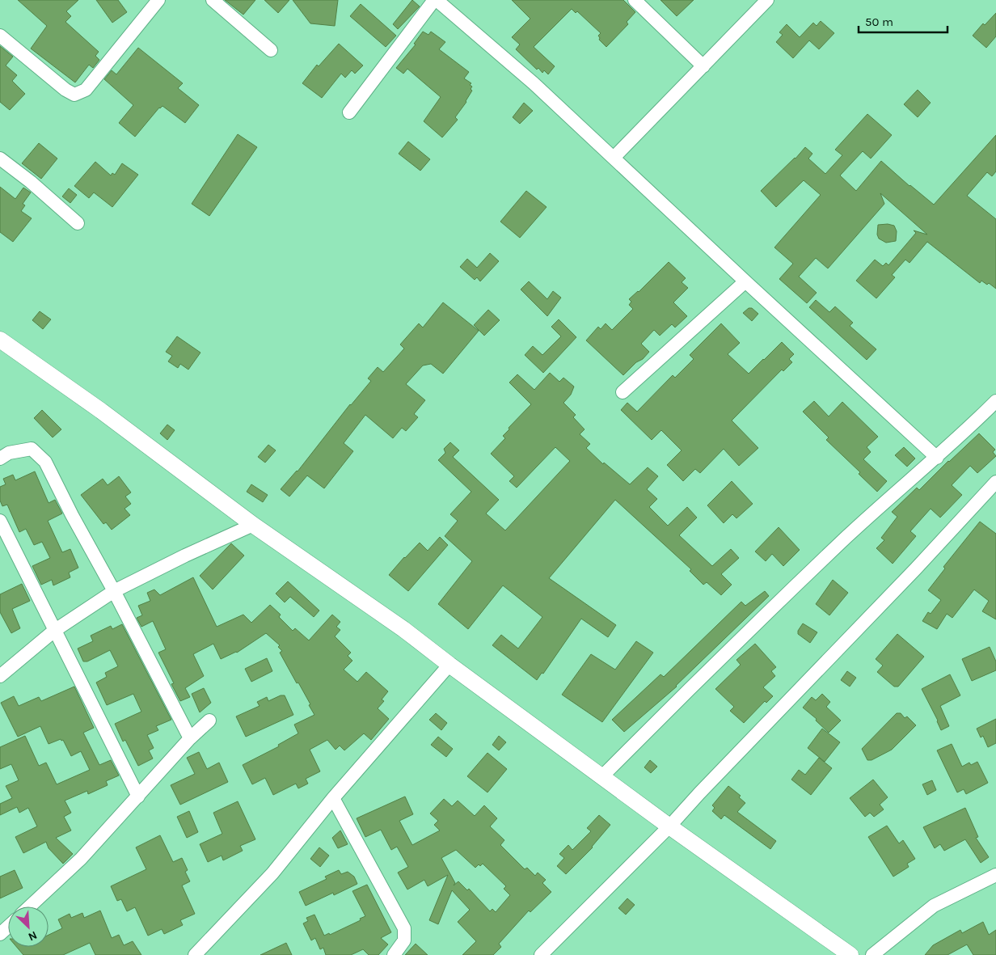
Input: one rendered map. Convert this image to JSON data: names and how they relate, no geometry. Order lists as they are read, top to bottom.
{
  "scale_bar": "50 m",
  "north": "bottom right"
}
